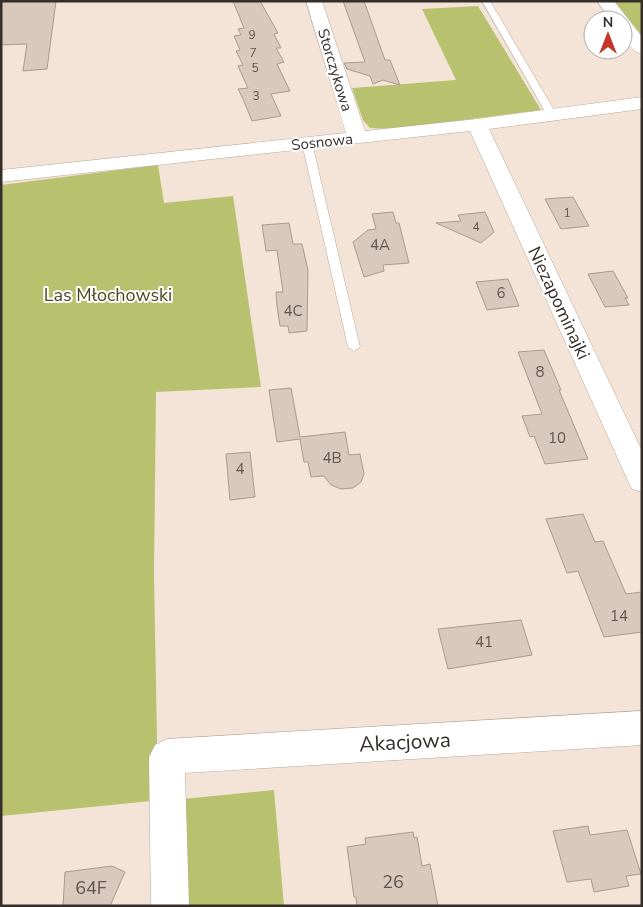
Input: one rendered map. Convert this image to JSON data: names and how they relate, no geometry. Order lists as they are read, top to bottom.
{
  "streets": {
    "street": [
      "Storczykowa",
      "Sosnowa",
      "Niezapominajki",
      "Akacjowa"
    ]
  },
  "crossings": [
    ["Storczykowa", "Sosnowa"],
    ["Sosnowa", "Niezapominajki"]
  ],
  "parks": ["Las Młochowski"],
  "house_numbers": [
    "9",
    "7",
    "5",
    "3",
    "1",
    "4",
    "4A",
    "6",
    "4C",
    "8",
    "10",
    "4B",
    "4",
    "14",
    "41",
    "26",
    "64F"
  ],
  "north": "top"
}
